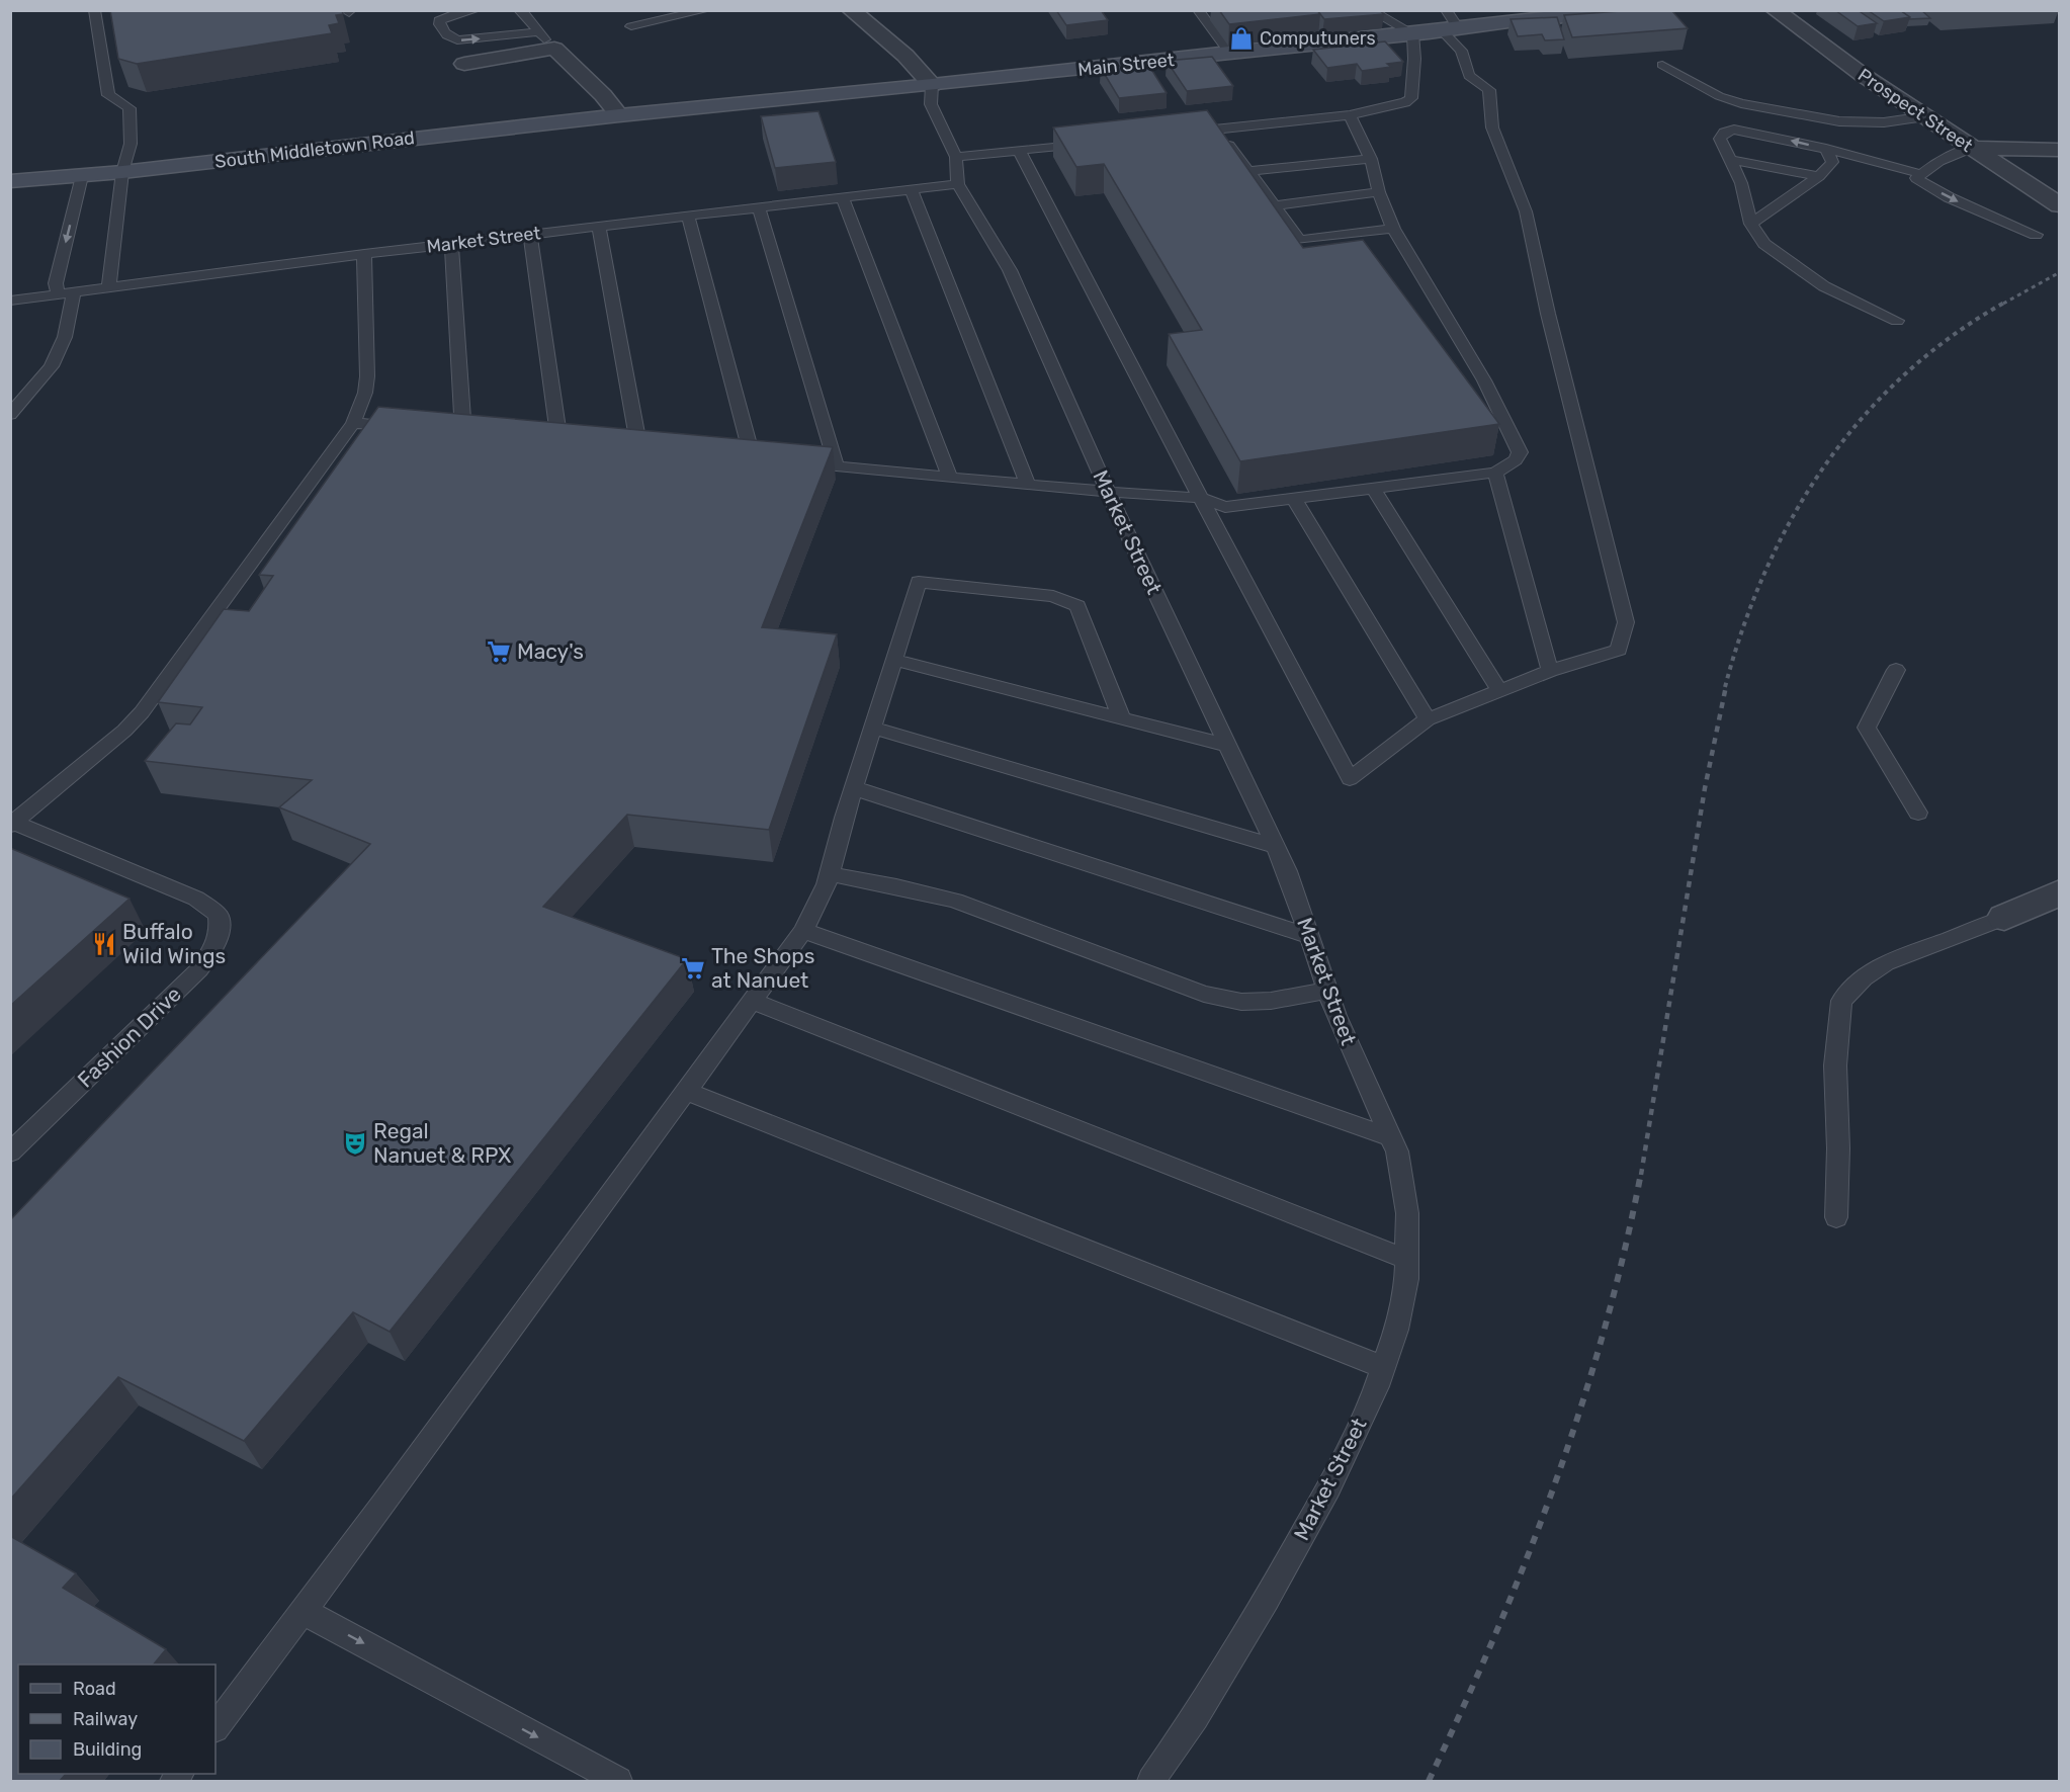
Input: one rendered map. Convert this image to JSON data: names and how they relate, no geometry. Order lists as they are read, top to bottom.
{
  "streets": {
    "street": ["Main Street", "Prospect Street", "South Middletown Road"],
    "lane": ["Market Street", "Fashion Drive"]
  },
  "crossings": [
    ["Main Street", "South Middletown Road"],
    ["Main Street", "Market Street"]
  ],
  "places": {
    "shop": ["Computuners"],
    "supermarket": ["Macy's", "The Shops at Nanuet"],
    "restaurant": ["Buffalo Wild Wings"],
    "theatre": ["Regal Nanuet & RPX"]
  },
  "legend": ["Road", "Railway", "Building"]
}
